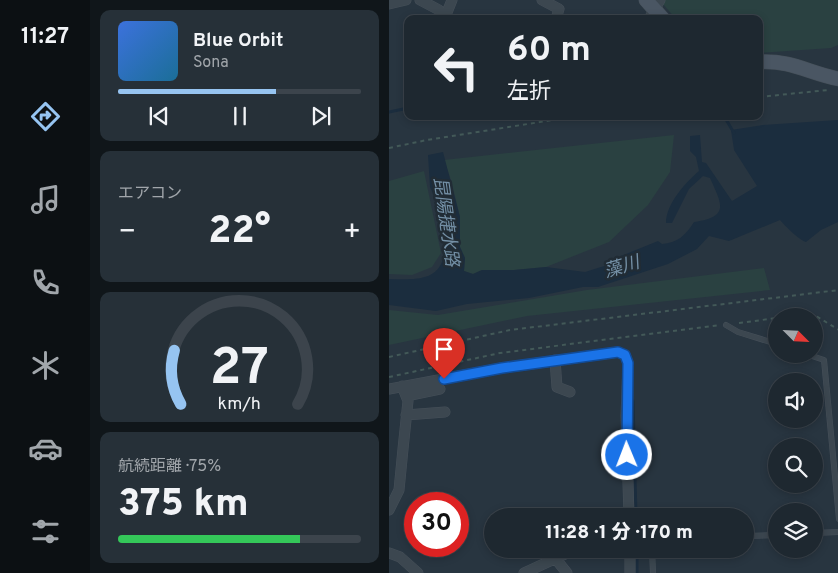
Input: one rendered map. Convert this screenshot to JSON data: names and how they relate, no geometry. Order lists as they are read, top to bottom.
{
  "water": ["昆陽捷水路", "藻川"],
  "north": "bottom right",
  "page": {
    "tabs": "11:27",
    "turn": ["60 m", "左折"],
    "song": ["Blue Orbit", "Sona"],
    "tile": [
      "エアコン",
      ["航続距離 · 75%", "375 km"]
    ],
    "heat": ["−", "22°", "+"],
    "limit": "30",
    "trip": "11:28 · 1 分 · 170 m",
    "gauge": ["27", "km/h"]
  }
}
